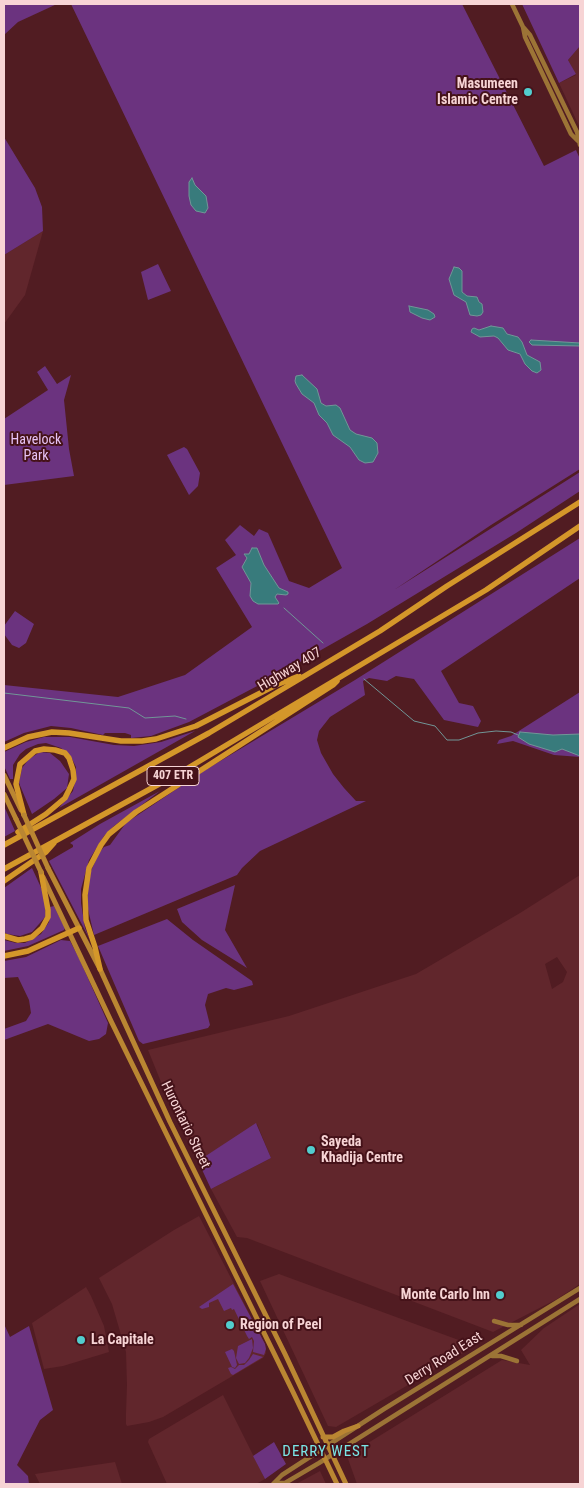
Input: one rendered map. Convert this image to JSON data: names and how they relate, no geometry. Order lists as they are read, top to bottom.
{
  "streets": {
    "highway": ["Highway 407", "407 ETR"],
    "main road": ["Hurontario Street", "Derry Road East"]
  },
  "crossings": [
    ["Hurontario Street", "Derry Road East"]
  ],
  "districts": ["DERRY WEST"],
  "parks": ["Havelock Park"],
  "places": [
    "Masumeen Islamic Centre",
    "Sayeda Khadija Centre",
    "Monte Carlo Inn",
    "Region of Peel",
    "La Capitale"
  ]
}
